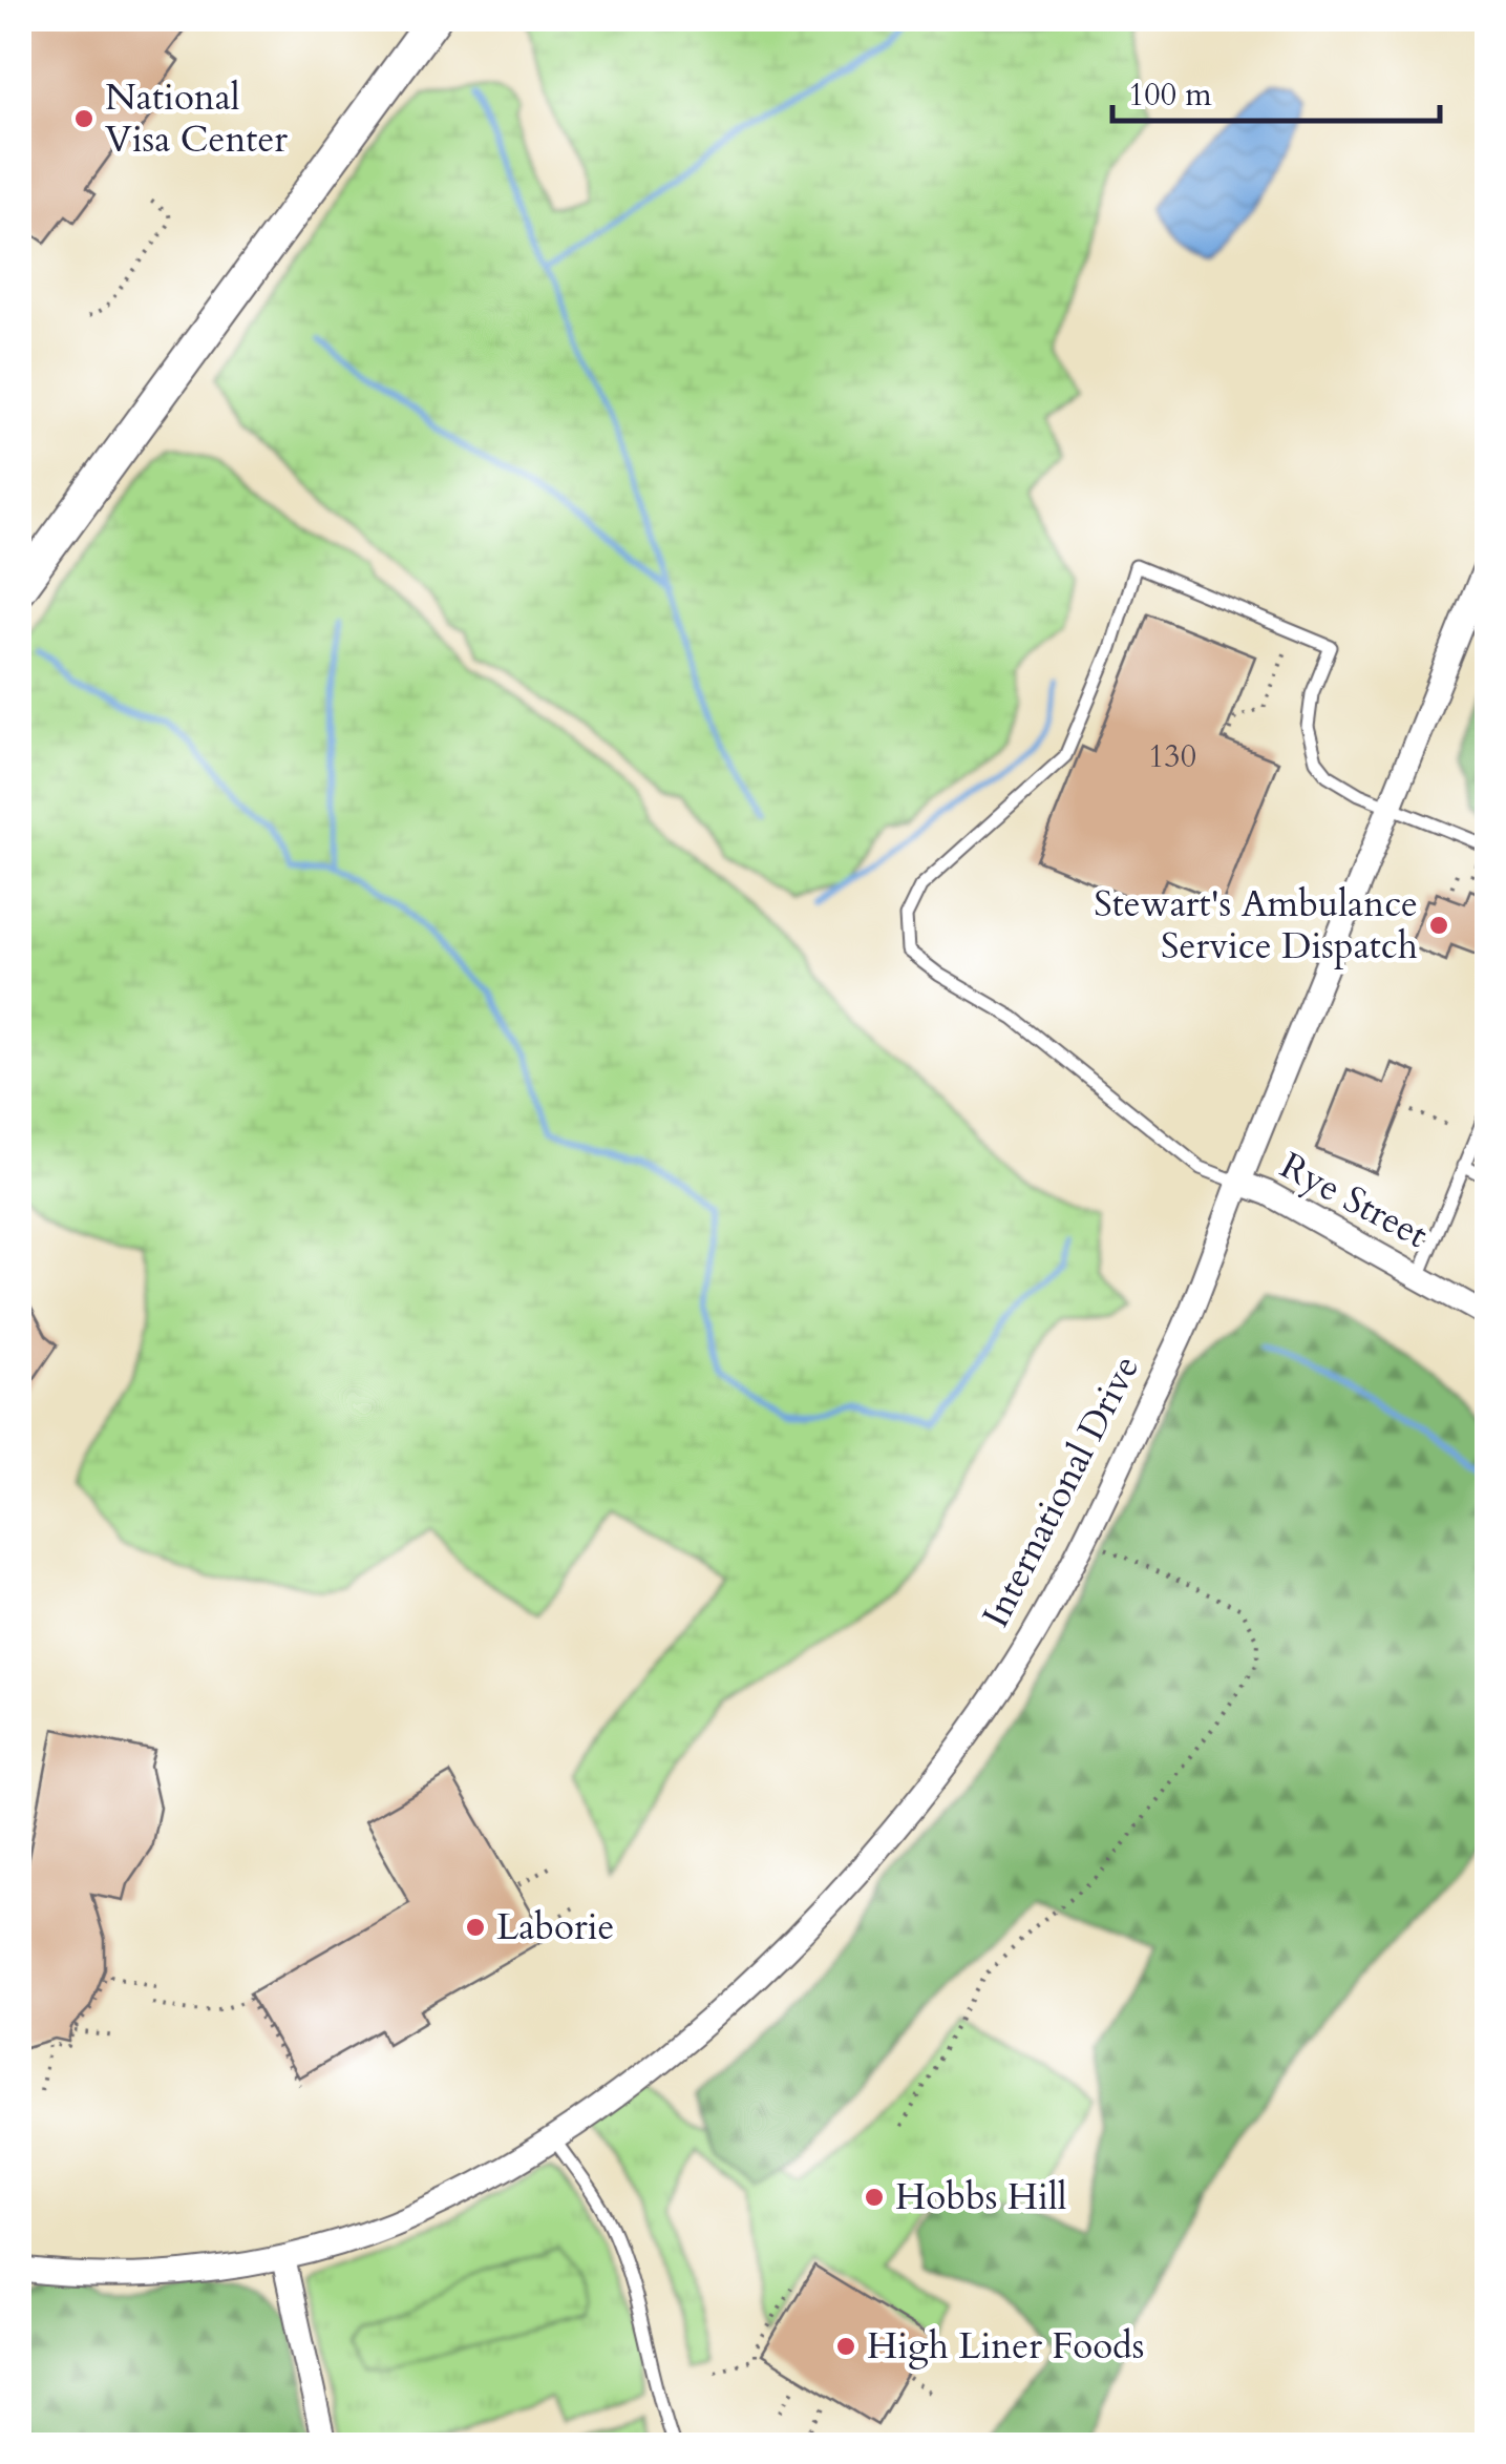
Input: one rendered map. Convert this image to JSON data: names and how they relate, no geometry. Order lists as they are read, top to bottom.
{
  "streets": {
    "street": ["Rye Street", "International Drive"]
  },
  "crossings": [
    ["Rye Street", "International Drive"]
  ],
  "places": [
    "National Visa Center",
    "Stewart's Ambulance Service Dispatch",
    "Laborie",
    "Hobbs Hill",
    "High Liner Foods"
  ],
  "house_numbers": ["130"],
  "scale_bar": "100 m"
}
